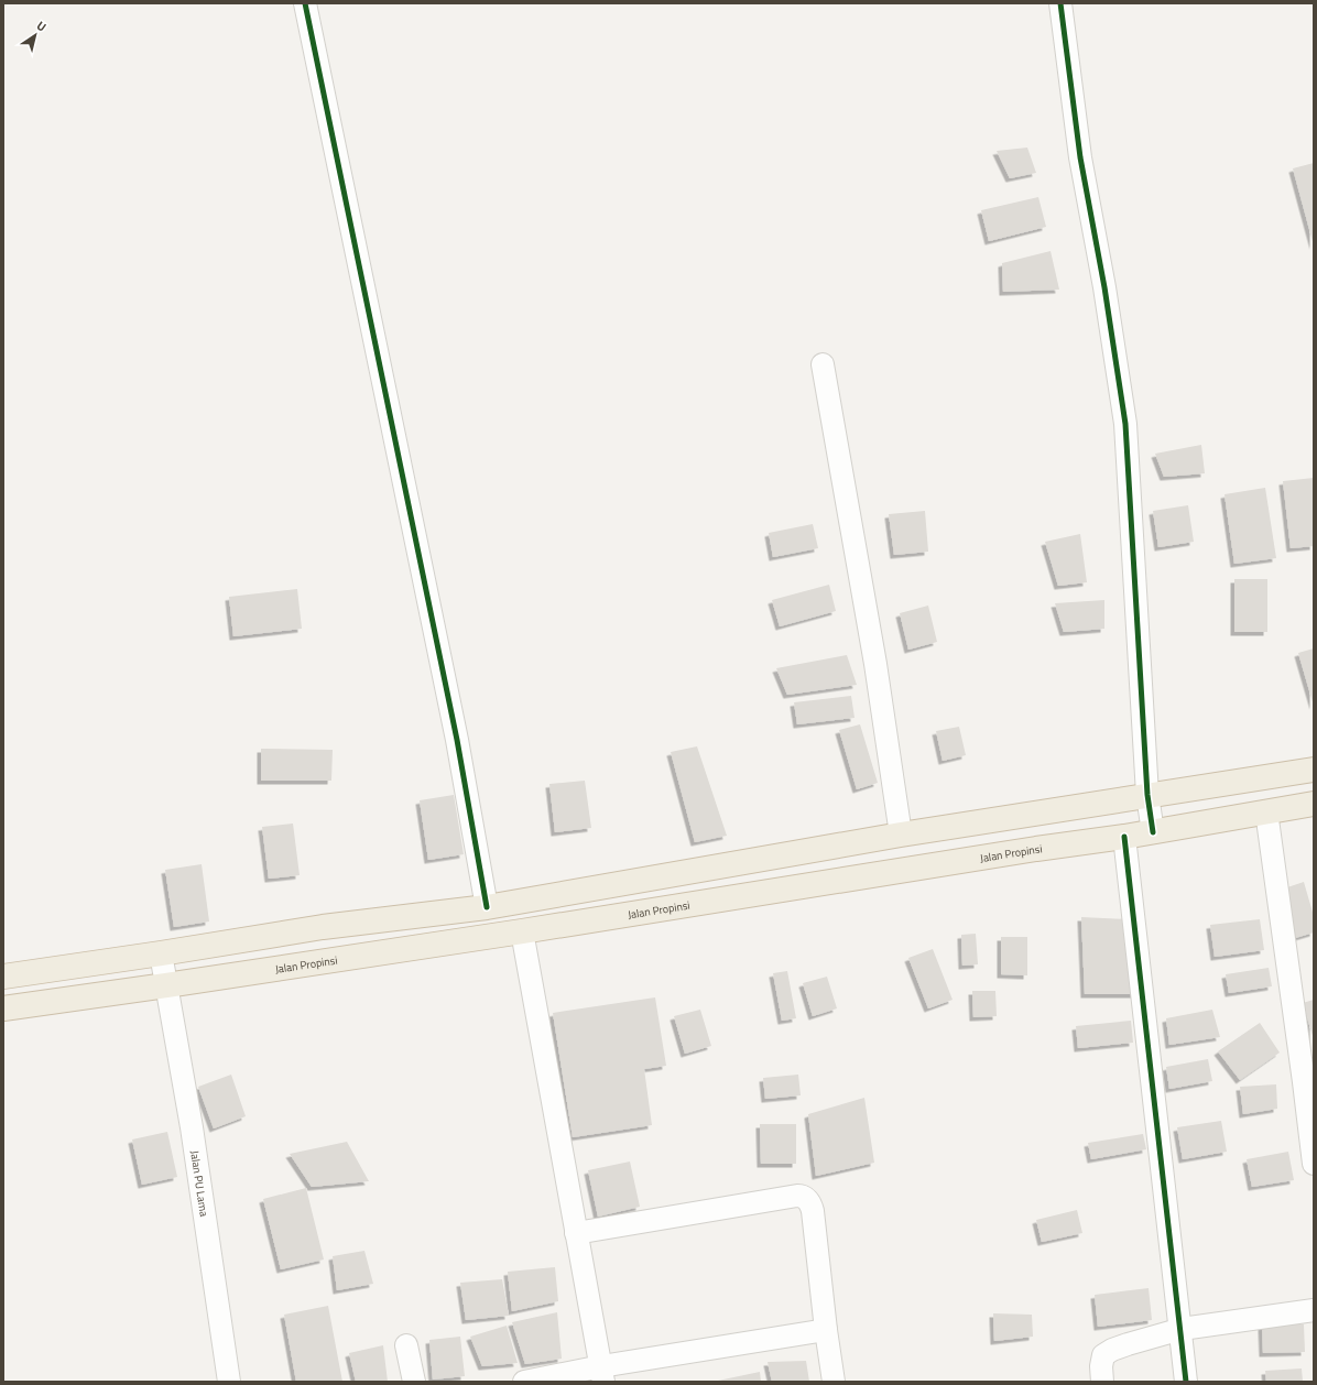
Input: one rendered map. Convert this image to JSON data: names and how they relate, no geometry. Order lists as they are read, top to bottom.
{
  "streets": {
    "highway": ["Jalan Propinsi"],
    "street": ["Jalan PU Lama"]
  },
  "crossings": [
    ["Jalan Propinsi", "Jalan PU Lama"]
  ],
  "north": "top right"
}
